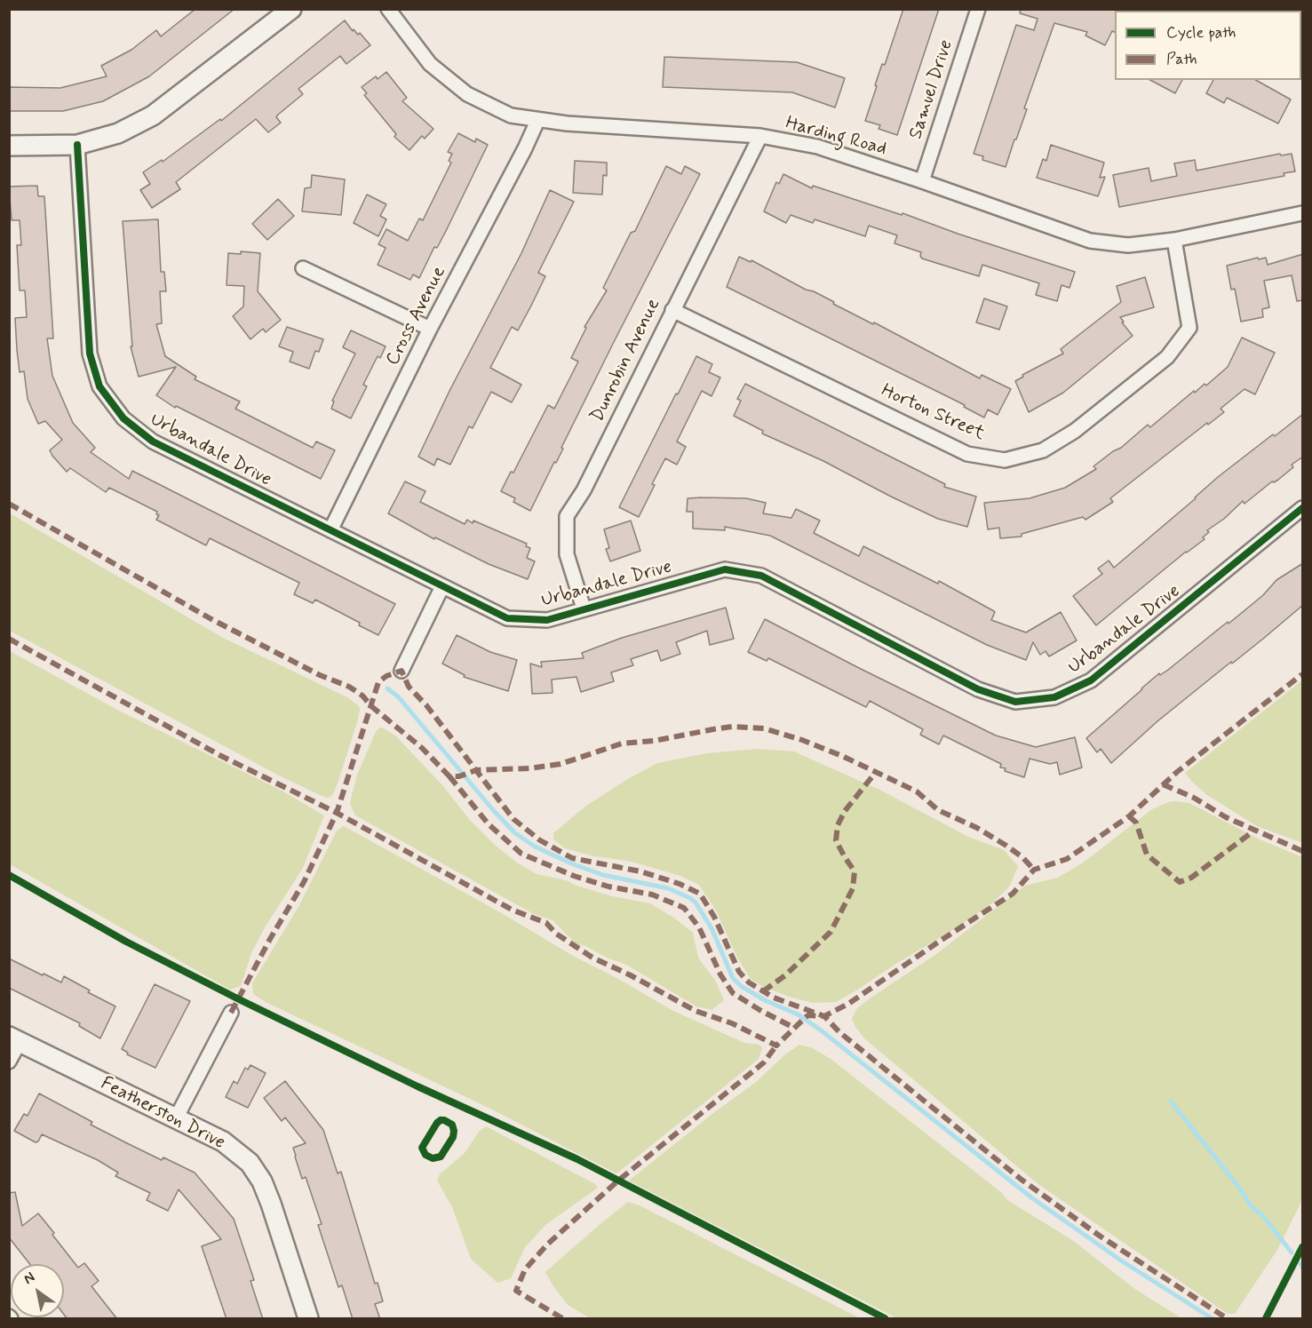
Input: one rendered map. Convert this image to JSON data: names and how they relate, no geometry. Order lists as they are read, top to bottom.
{
  "streets": {
    "street": [
      "Samuel Drive",
      "Harding Road",
      "Cross Avenue",
      "Dunrobin Avenue",
      "Horton Street",
      "Urbandale Drive",
      "Featherston Drive"
    ]
  },
  "crossings": [
    ["Samuel Drive", "Harding Road"],
    ["Harding Road", "Cross Avenue"],
    ["Harding Road", "Dunrobin Avenue"],
    ["Harding Road", "Horton Street"],
    ["Cross Avenue", "Urbandale Drive"],
    ["Dunrobin Avenue", "Horton Street"],
    ["Dunrobin Avenue", "Urbandale Drive"]
  ],
  "legend": ["Cycle path", "Path"],
  "north": "top left"
}
